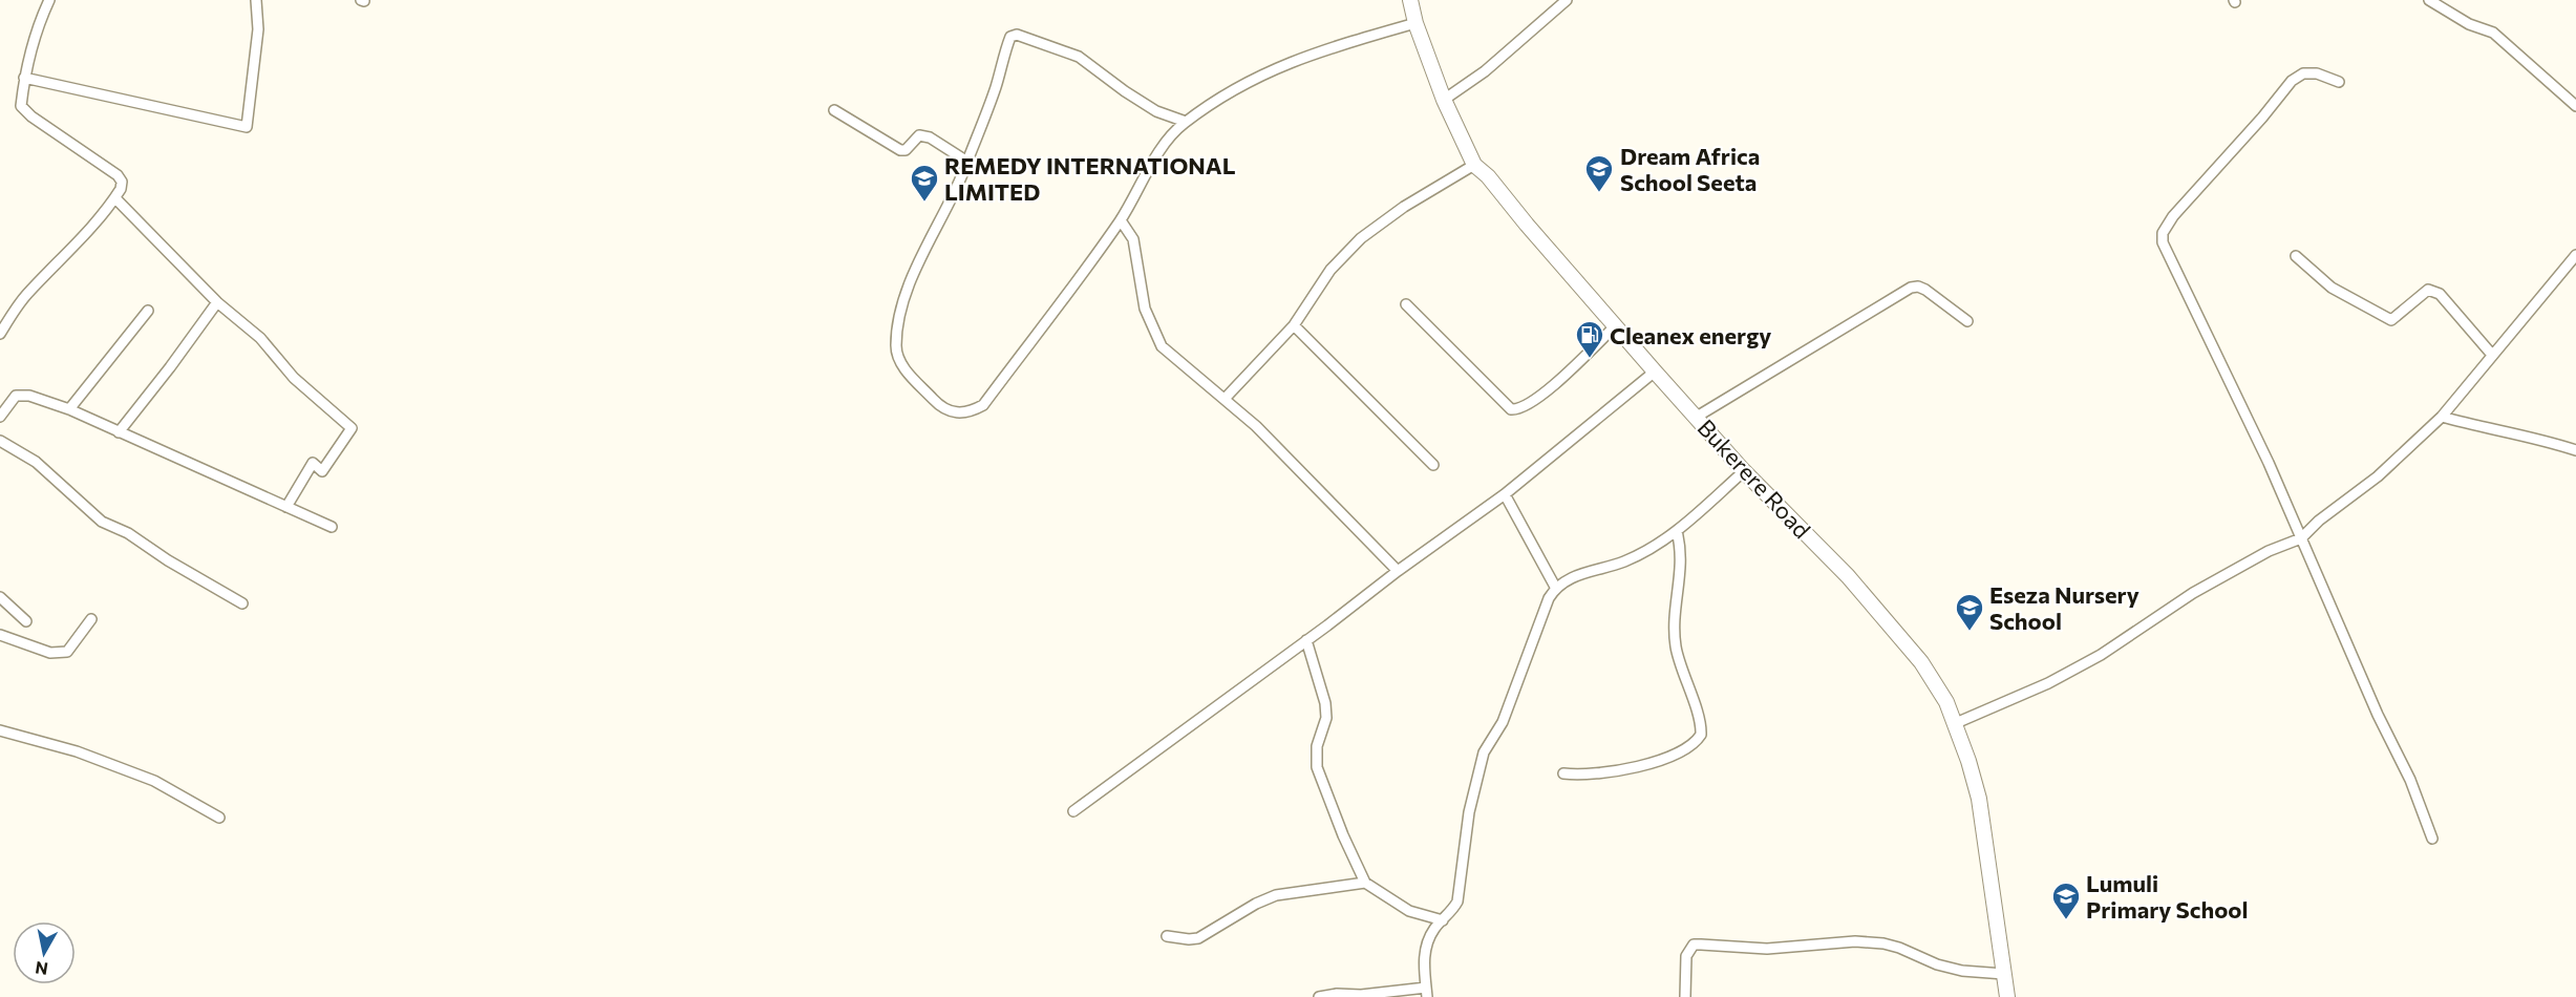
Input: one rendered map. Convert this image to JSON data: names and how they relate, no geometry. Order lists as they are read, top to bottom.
{
  "streets": {
    "main road": ["Bukerere Road"]
  },
  "places": {
    "school or university": [
      "Dream Africa School Seeta",
      "REMEDY INTERNATIONAL LIMITED",
      "Eseza Nursery School",
      "Lumuli Primary School"
    ],
    "fuel station": ["Cleanex energy"]
  },
  "north": "bottom"
}
